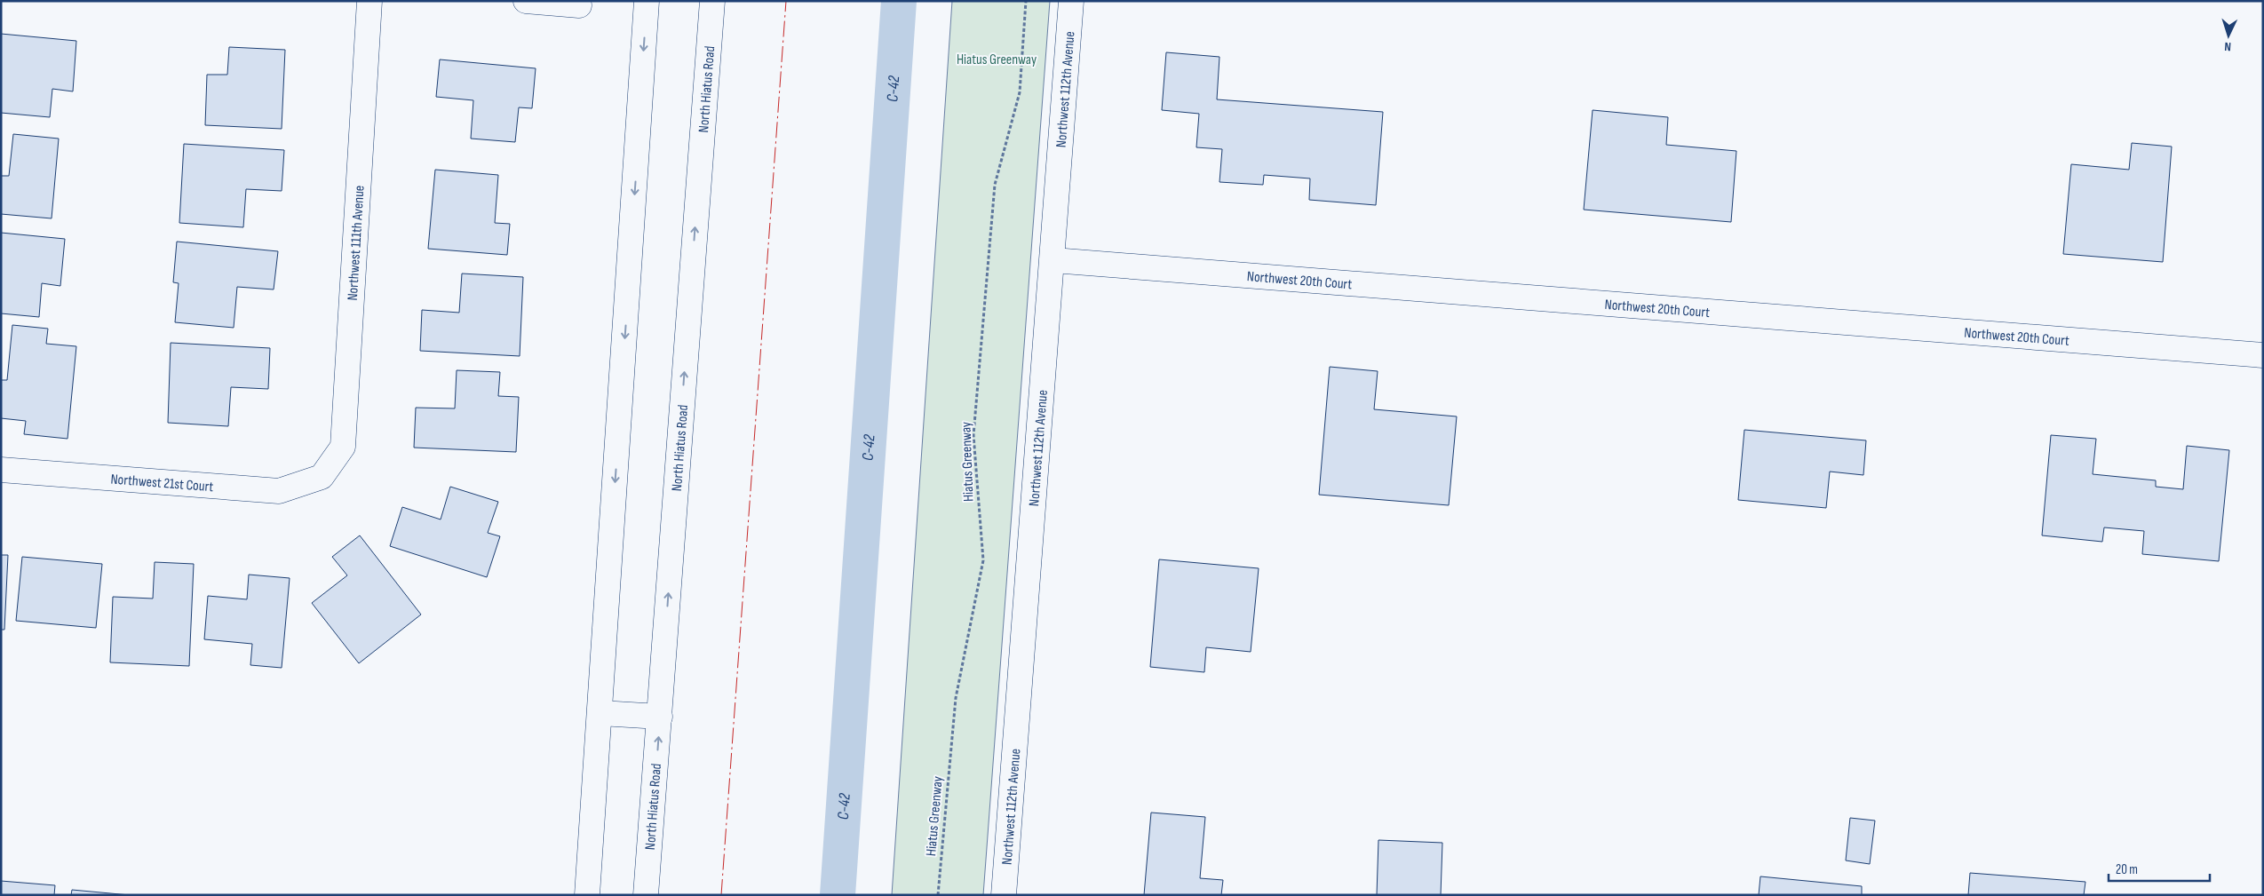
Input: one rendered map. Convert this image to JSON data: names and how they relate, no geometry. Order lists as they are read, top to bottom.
{
  "streets": {
    "street": [
      "North Hiatus Road",
      "Northwest 112th Avenue",
      "Northwest 111th Avenue",
      "Northwest 20th Court",
      "Northwest 21st Court"
    ],
    "path": ["Hiatus Greenway"]
  },
  "crossings": [
    ["Northwest 112th Avenue", "Northwest 20th Court"],
    ["Northwest 111th Avenue", "Northwest 21st Court"]
  ],
  "water": ["C-42"],
  "parks": ["Hiatus Greenway"],
  "scale_bar": "20 m",
  "north": "bottom"
}
